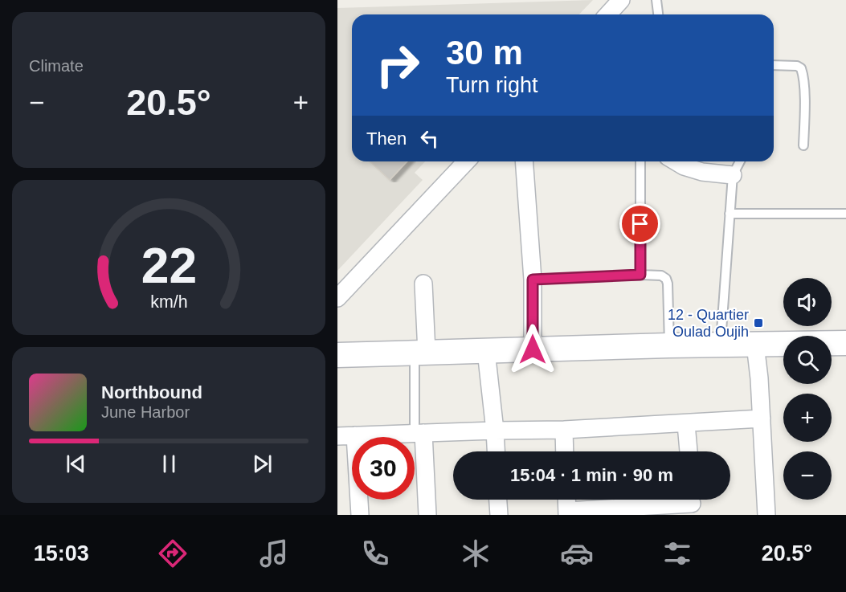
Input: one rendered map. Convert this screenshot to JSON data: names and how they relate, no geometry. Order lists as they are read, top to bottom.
{
  "places": {
    "transit": ["12 - Quartier Oulad Oujih"]
  },
  "page": {
    "tile": "Climate",
    "turn": ["30 m", "Turn right"],
    "heat": ["−", "20.5°", "+"],
    "then": "Then",
    "map_buttons": ["+", "−"],
    "song": ["Northbound", "June Harbor"],
    "limit": "30",
    "trip": "15:04 · 1 min · 90 m",
    "tabs": ["15:03", "20.5°"],
    "gauge": ["22", "km/h"]
  }
}
